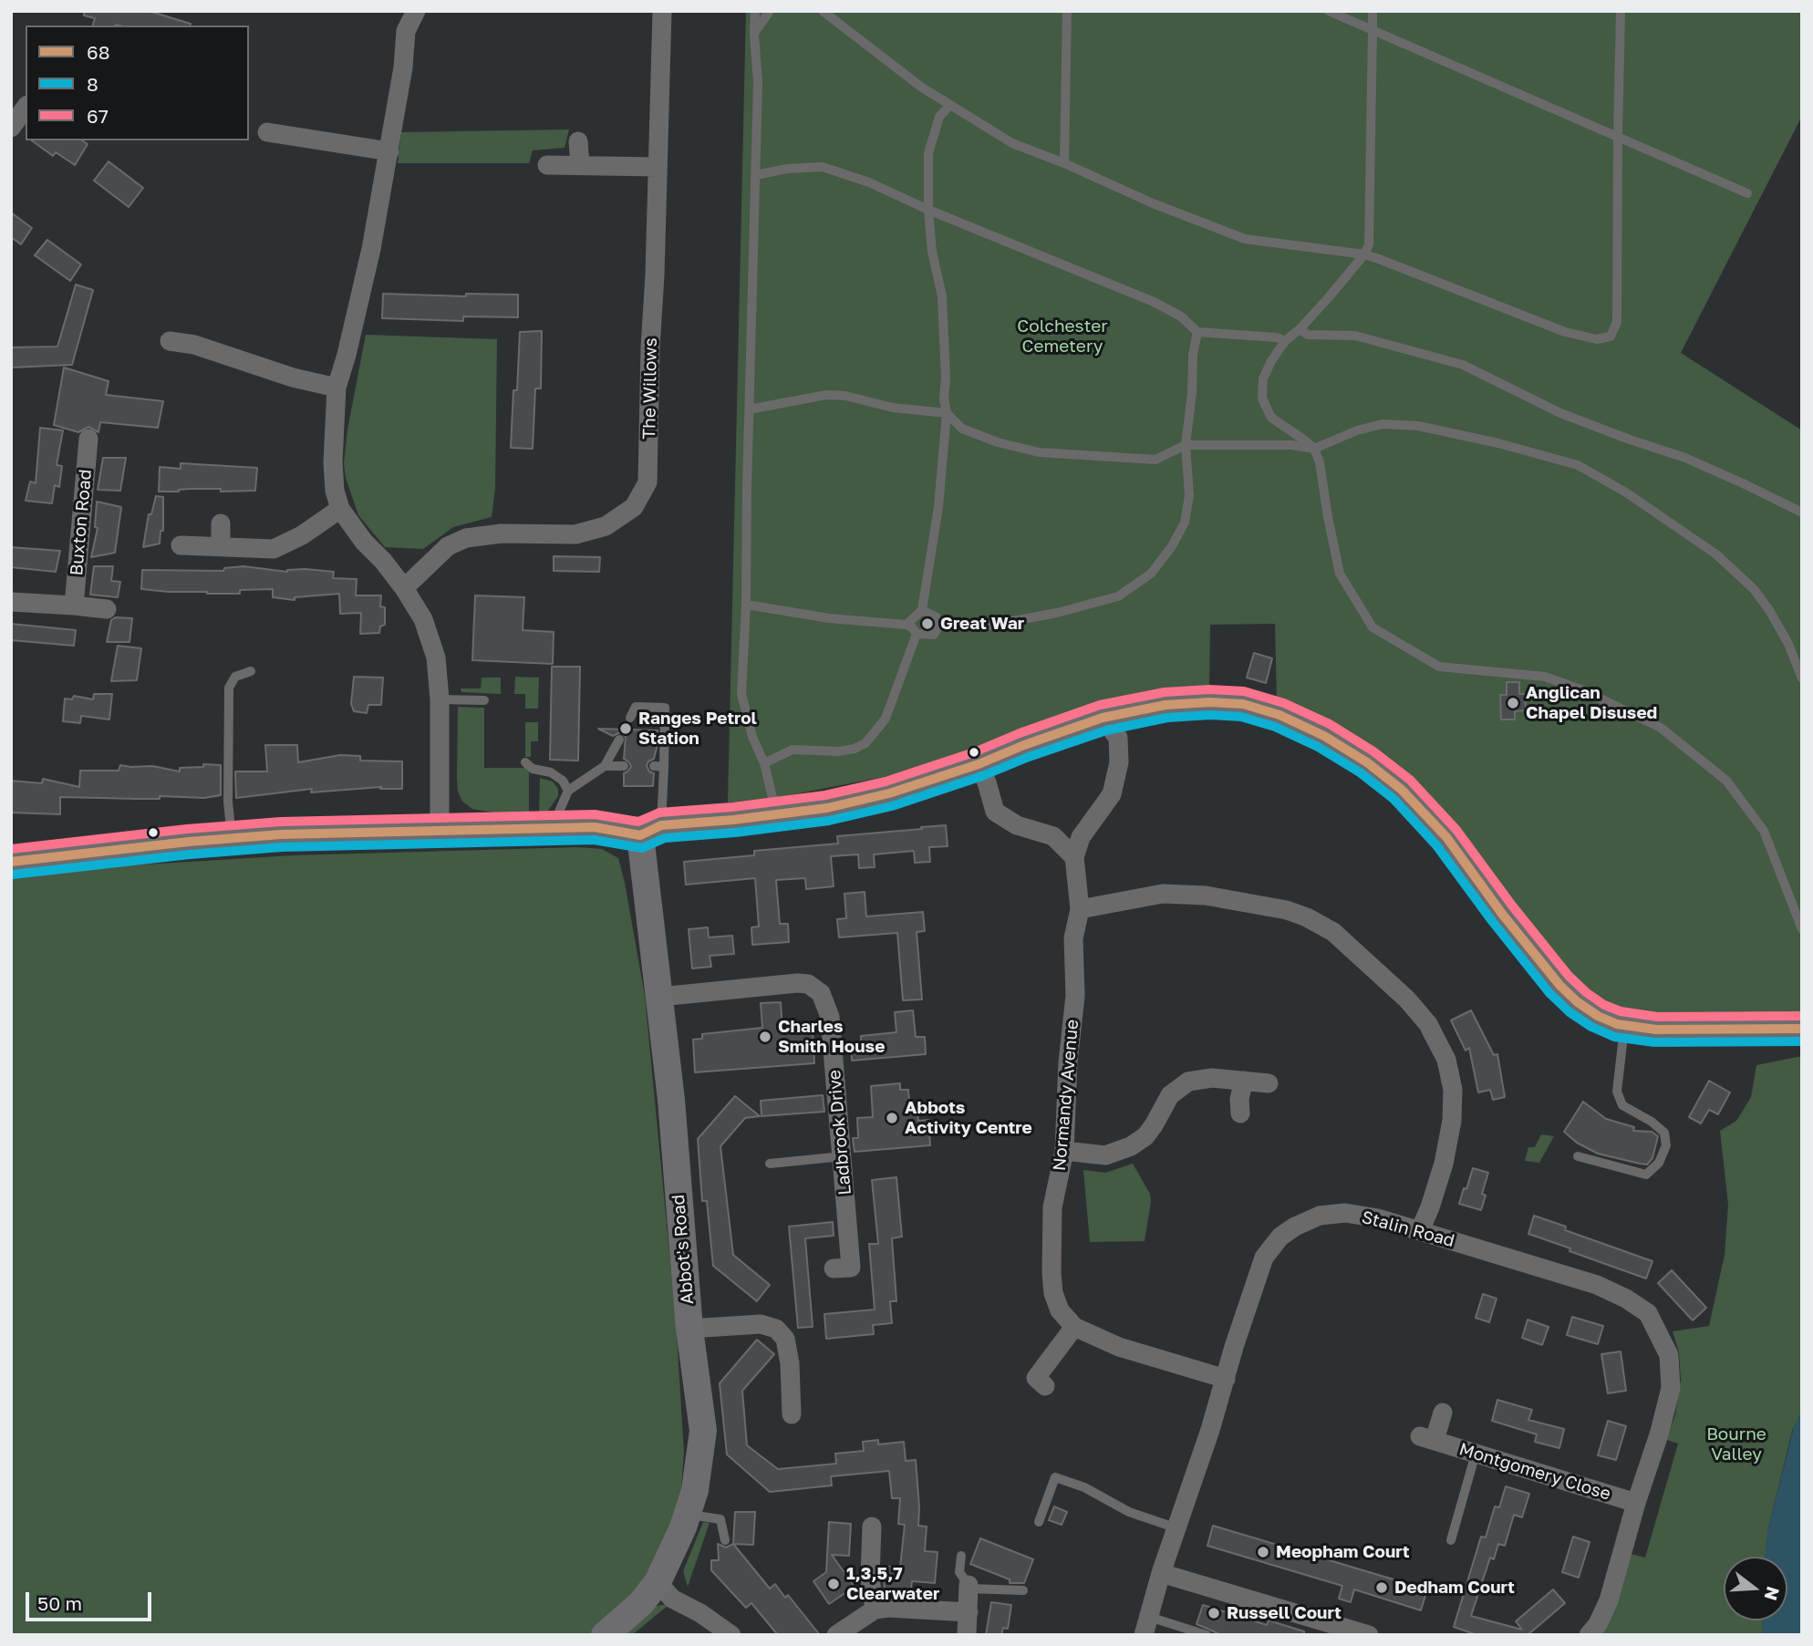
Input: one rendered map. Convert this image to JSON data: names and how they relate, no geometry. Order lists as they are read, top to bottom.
{
  "streets": {
    "main road": ["Abbot's Road"],
    "street": [
      "The Willows",
      "Buxton Road",
      "Normandy Avenue",
      "Ladbrook Drive",
      "Stalin Road",
      "Montgomery Close"
    ]
  },
  "crossings": [
    ["Ladbrook Drive", "Abbot's Road"],
    ["Stalin Road", "Montgomery Close"]
  ],
  "parks": ["Colchester Cemetery", "Bourne Valley"],
  "places": [
    "Great War",
    "Anglican Chapel Disused",
    "Ranges Petrol Station",
    "Charles Smith House",
    "Abbots Activity Centre",
    "Meopham Court",
    "1,3,5,7 Clearwater",
    "Dedham Court",
    "Russell Court"
  ],
  "lines": ["transit line 67", "transit line 68", "transit line 8"],
  "legend": ["68", "8", "67"],
  "scale_bar": "50 m",
  "north": "right"
}
